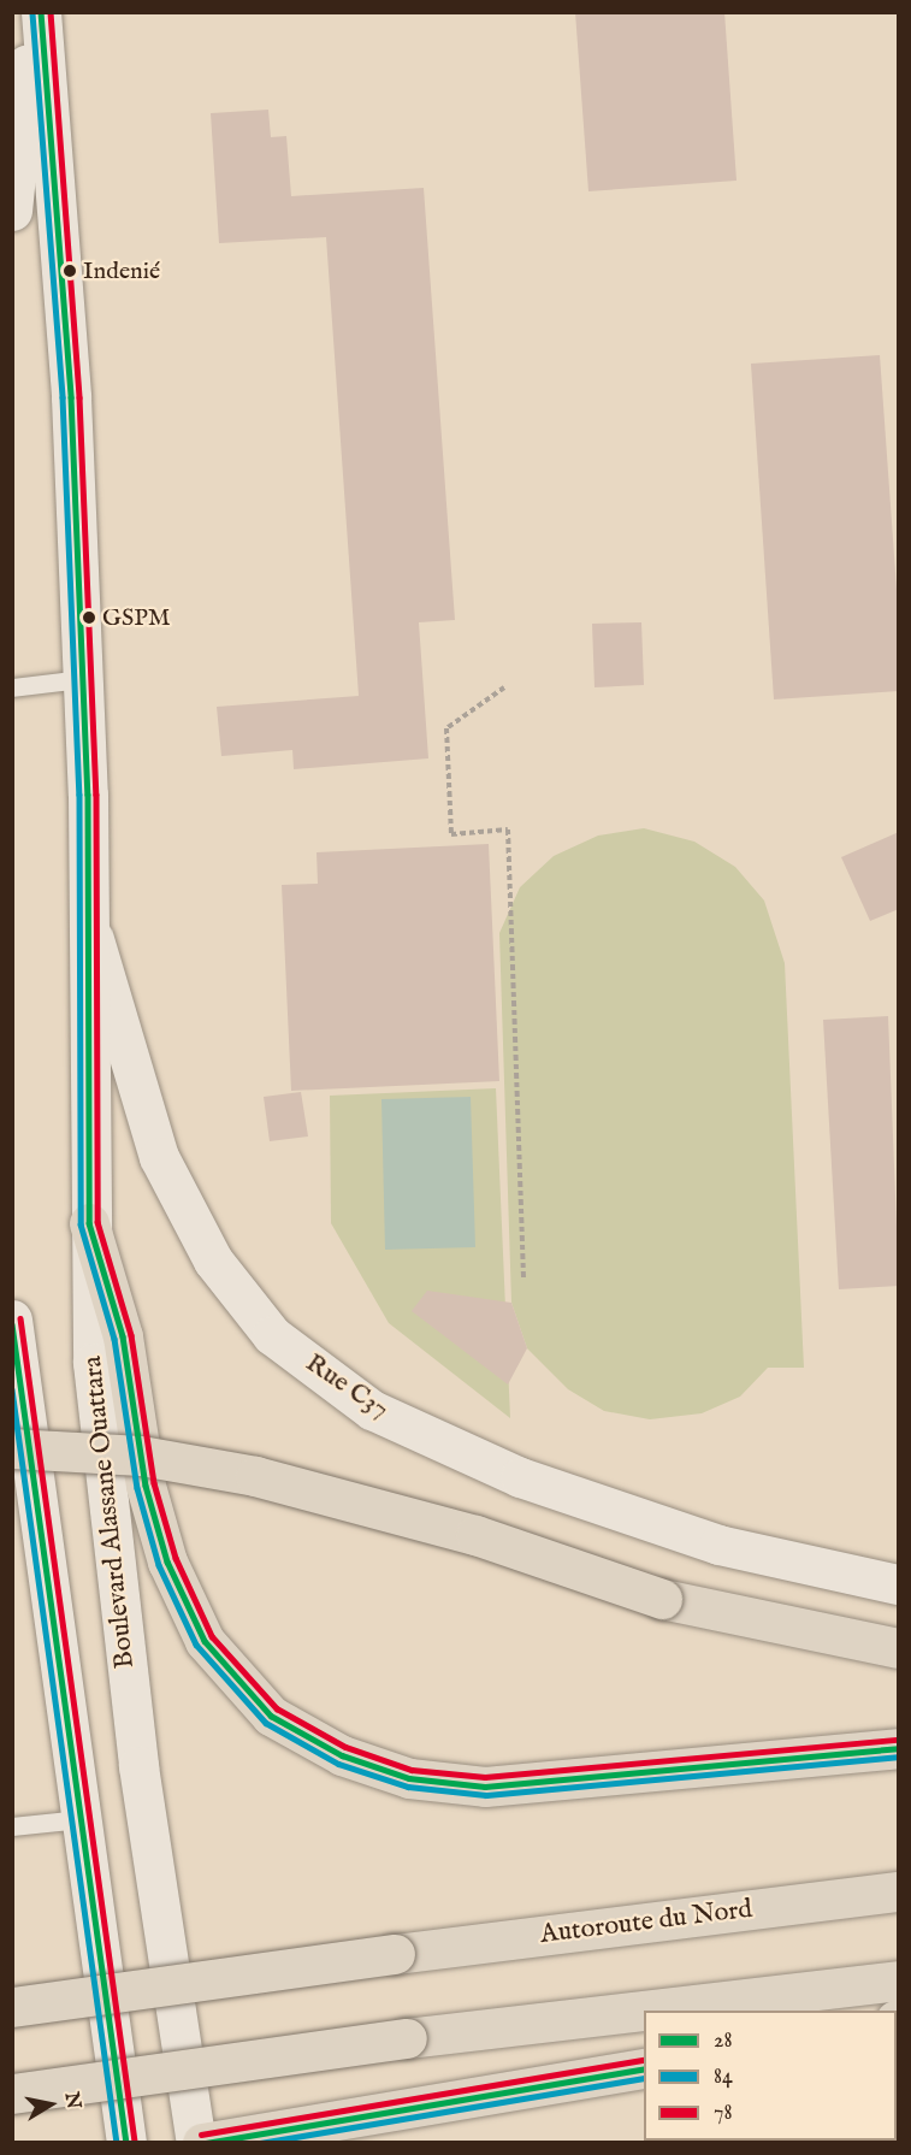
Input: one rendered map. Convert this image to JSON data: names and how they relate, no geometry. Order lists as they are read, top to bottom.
{
  "streets": {
    "highway": ["Autoroute du Nord"],
    "main road": ["Rue C37", "Boulevard Alassane Ouattara"]
  },
  "crossings": [
    ["Rue C37", "Boulevard Alassane Ouattara"]
  ],
  "places": ["Indenié", "GSPM"],
  "lines": ["transit line 28", "transit line 78", "transit line 84"],
  "legend": ["28", "84", "78"],
  "north": "right"
}
